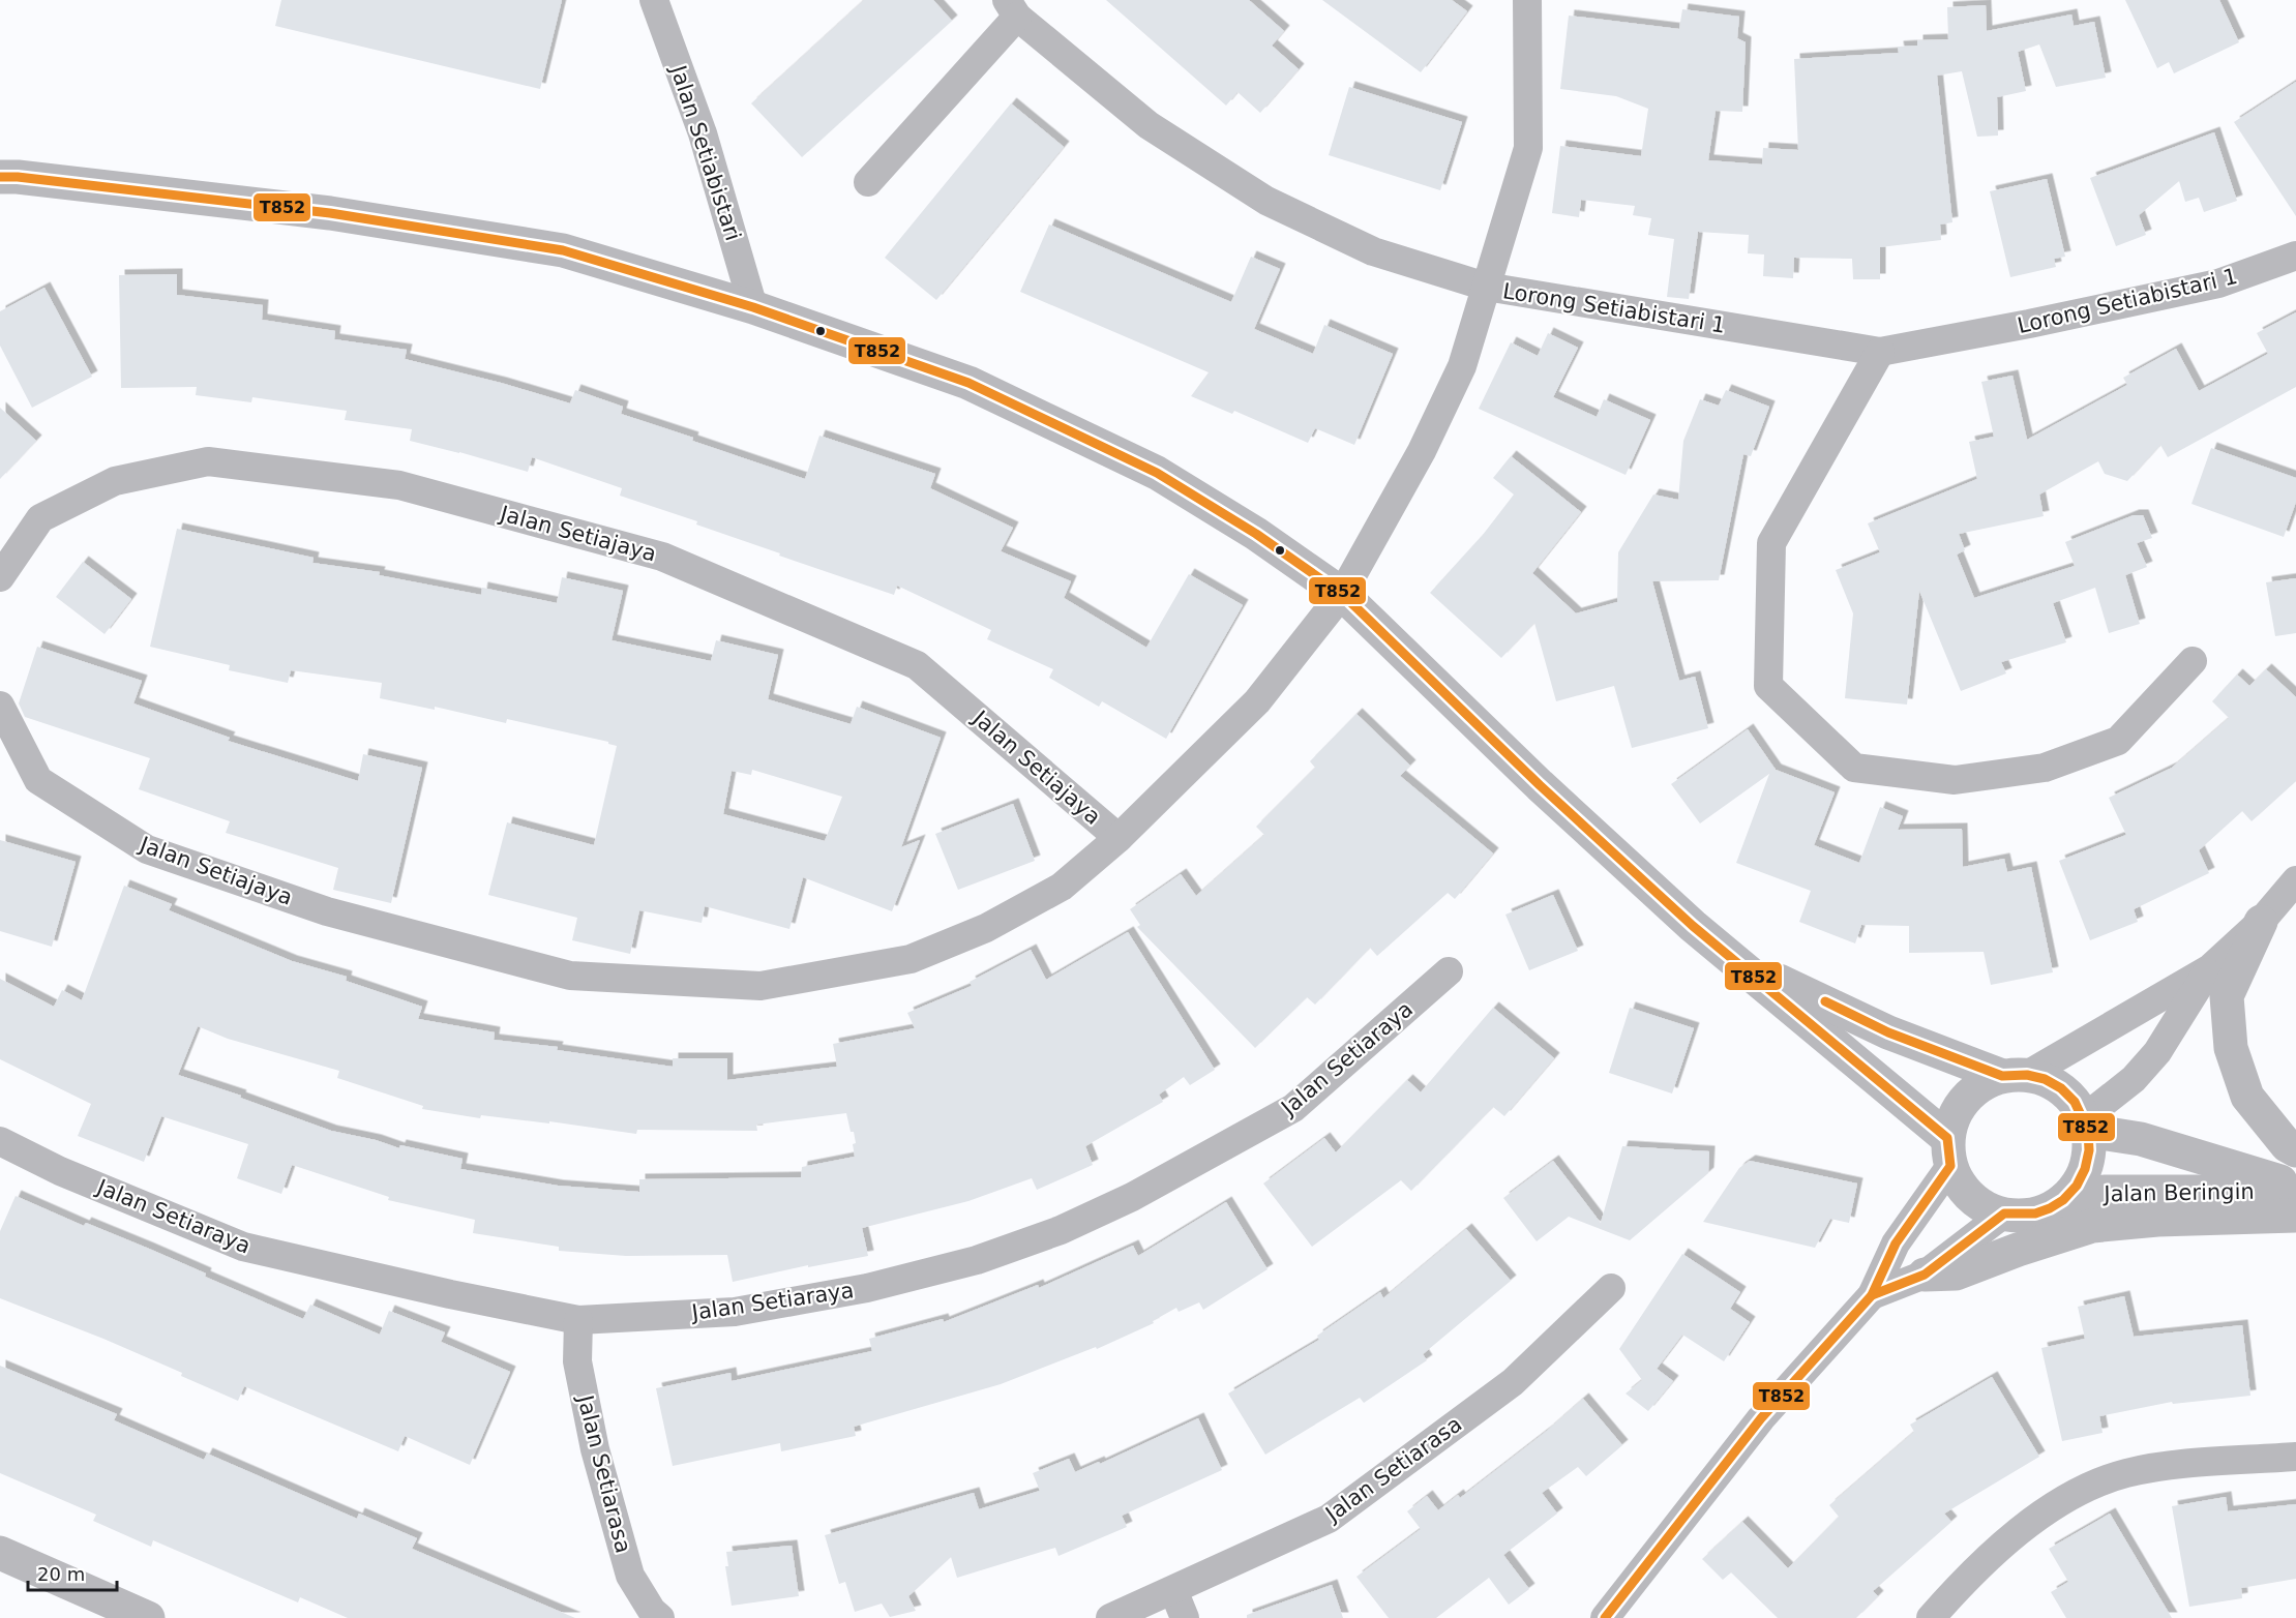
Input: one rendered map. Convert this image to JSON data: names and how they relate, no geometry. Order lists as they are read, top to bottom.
{
  "streets": {
    "street": [
      "Jalan Setiabistari",
      "Lorong Setiabistari 1",
      "Jalan Setiajaya",
      "Jalan Setiaraya",
      "Jalan Beringin",
      "Jalan Setiarasa"
    ]
  },
  "crossings": [
    ["Lorong Setiabistari 1", "Jalan Setiajaya"],
    ["Jalan Setiaraya", "Jalan Setiarasa"]
  ],
  "lines": ["transit line T852"],
  "scale_bar": "20 m"
}
